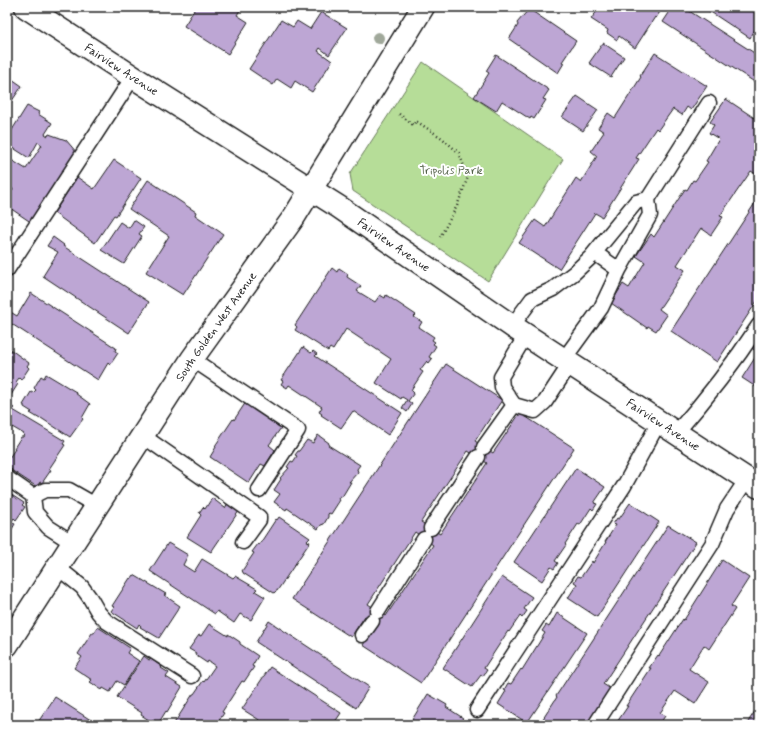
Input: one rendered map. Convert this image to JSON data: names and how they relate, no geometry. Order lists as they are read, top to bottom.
{
  "streets": {
    "street": ["Fairview Avenue", "South Golden West Avenue"]
  },
  "crossings": [
    ["Fairview Avenue", "South Golden West Avenue"]
  ],
  "parks": ["Tripolis Park"]
}
